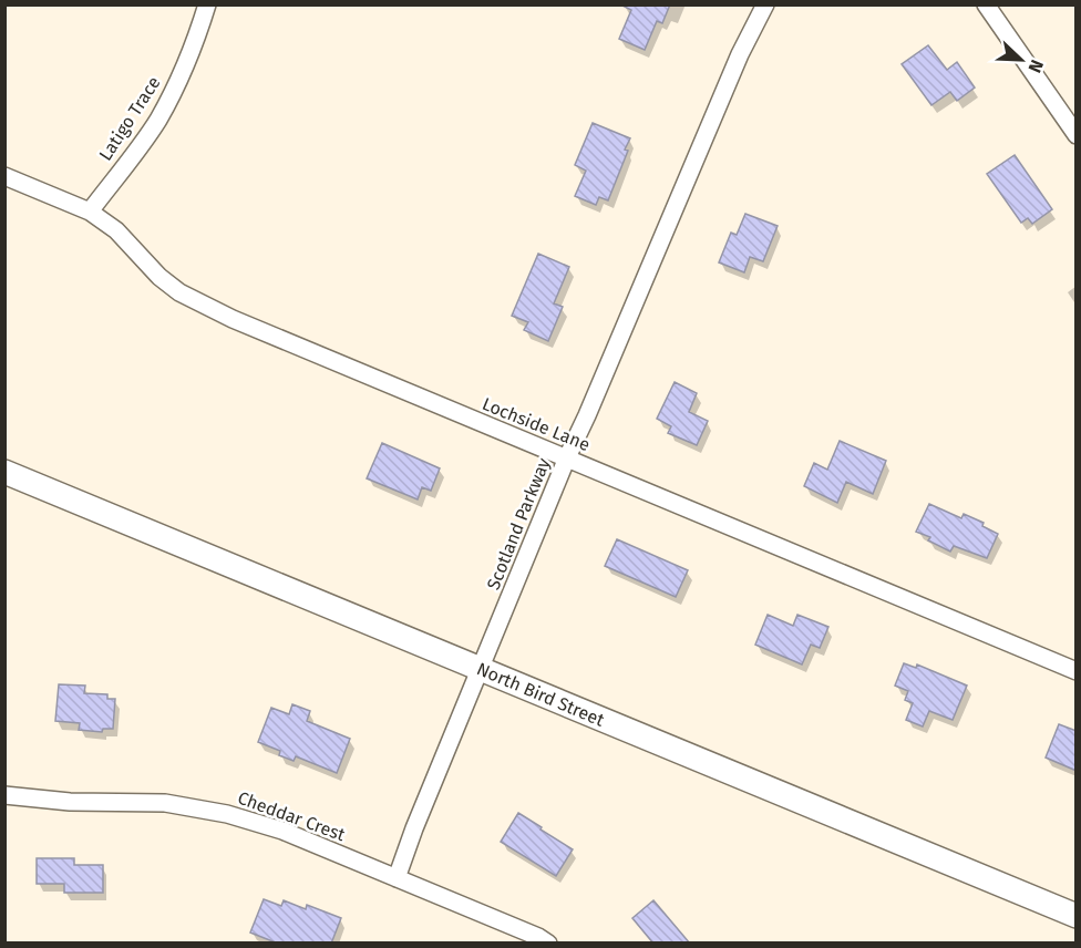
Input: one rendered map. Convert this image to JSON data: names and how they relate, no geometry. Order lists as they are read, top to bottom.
{
  "streets": {
    "street": [
      "Latigo Trace",
      "Lochside Lane",
      "Scotland Parkway",
      "North Bird Street",
      "Cheddar Crest"
    ]
  },
  "crossings": [
    ["Latigo Trace", "Lochside Lane"],
    ["Lochside Lane", "Scotland Parkway"],
    ["Scotland Parkway", "North Bird Street"],
    ["Scotland Parkway", "Cheddar Crest"]
  ],
  "north": "bottom right"
}
